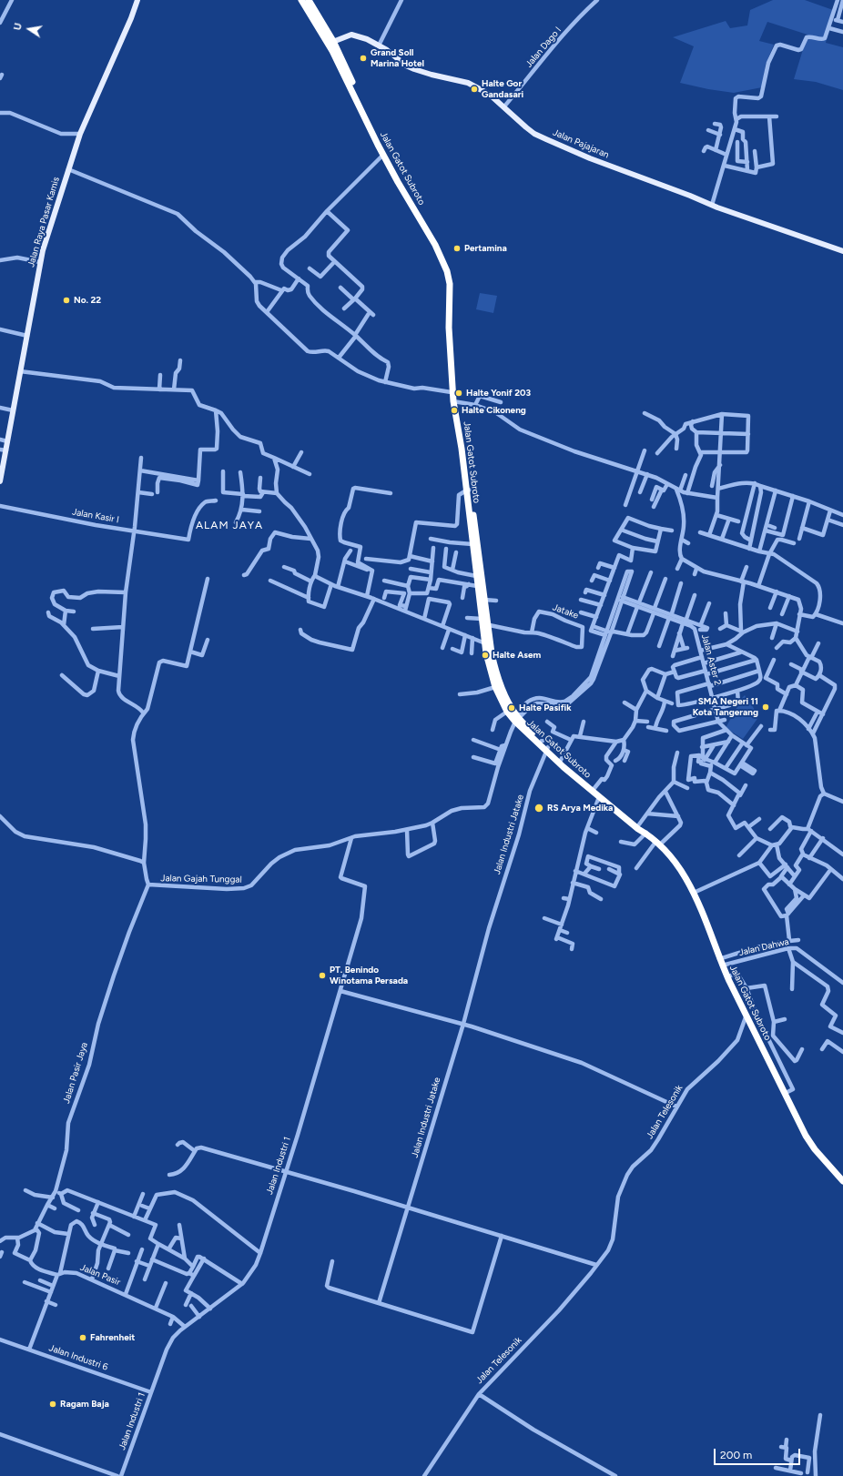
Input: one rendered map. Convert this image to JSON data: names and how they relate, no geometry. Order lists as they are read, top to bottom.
{
  "streets": {
    "highway": ["Jalan Gatot Subroto"],
    "main road": ["Jalan Pajajaran", "Jalan Raya Pasar Kamis"],
    "street": [
      "Jalan Dago I",
      "Jalan Kasir I",
      "Jatake",
      "Jalan Aster 2",
      "Jalan Industri Jatake",
      "Jalan Gajah Tunggal",
      "Jalan Dahwa",
      "Jalan Pasir Jaya",
      "Jalan Telesonik",
      "Jalan Industri 1",
      "Jalan Pasir",
      "Jalan Industri 6"
    ]
  },
  "crossings": [
    ["Jalan Dago I", "Jalan Pajajaran"],
    ["Jalan Pajajaran", "Jalan Gatot Subroto"],
    ["Jalan Gatot Subroto", "Jalan Industri Jatake"],
    ["Jalan Gatot Subroto", "Jalan Gajah Tunggal"],
    ["Jalan Gatot Subroto", "Jalan Dahwa"],
    ["Jalan Gatot Subroto", "Jalan Telesonik"],
    ["Jalan Gajah Tunggal", "Jalan Pasir Jaya"],
    ["Jalan Gajah Tunggal", "Jalan Industri 1"],
    ["Jalan Industri 1", "Jalan Pasir"],
    ["Jalan Industri 1", "Jalan Industri 6"]
  ],
  "districts": ["ALAM JAYA"],
  "places": [
    "Grand Soll Marina Hotel",
    "Halte Gor Gandasari",
    "Pertamina",
    "No. 22",
    "Halte Yonif 203",
    "Halte Cikoneng",
    "Halte Asem",
    "SMA Negeri 11 Kota Tangerang",
    "Halte Pasifik",
    "RS Arya Medika",
    "PT. Benindo Winotama Persada",
    "Fahrenheit",
    "Ragam Baja"
  ],
  "scale_bar": "200 m",
  "north": "left"
}
